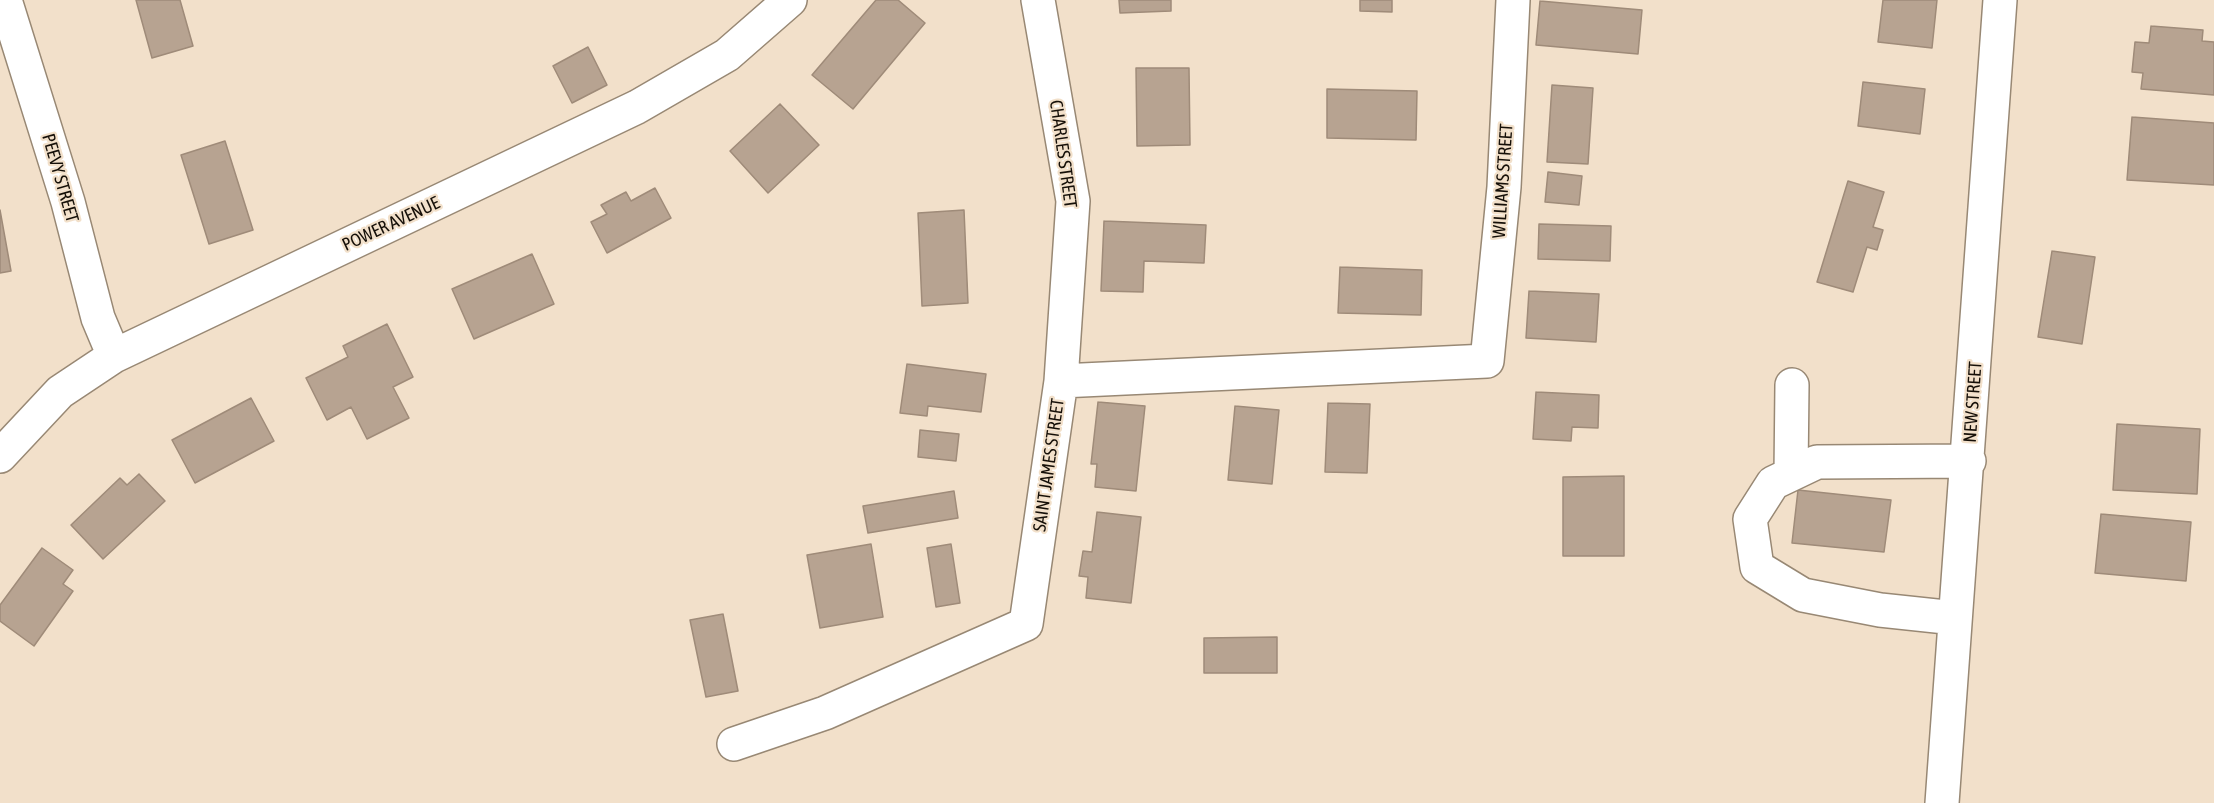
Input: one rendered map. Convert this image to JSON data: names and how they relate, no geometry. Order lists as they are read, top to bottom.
{
  "streets": {
    "street": [
      "CHARLES STREET",
      "PEEVY STREET",
      "WILLIAMS STREET",
      "POWER AVENUE",
      "NEW STREET",
      "SAINT JAMES STREET"
    ]
  },
  "crossings": [
    ["CHARLES STREET", "SAINT JAMES STREET"],
    ["PEEVY STREET", "POWER AVENUE"],
    ["WILLIAMS STREET", "SAINT JAMES STREET"]
  ]
}
